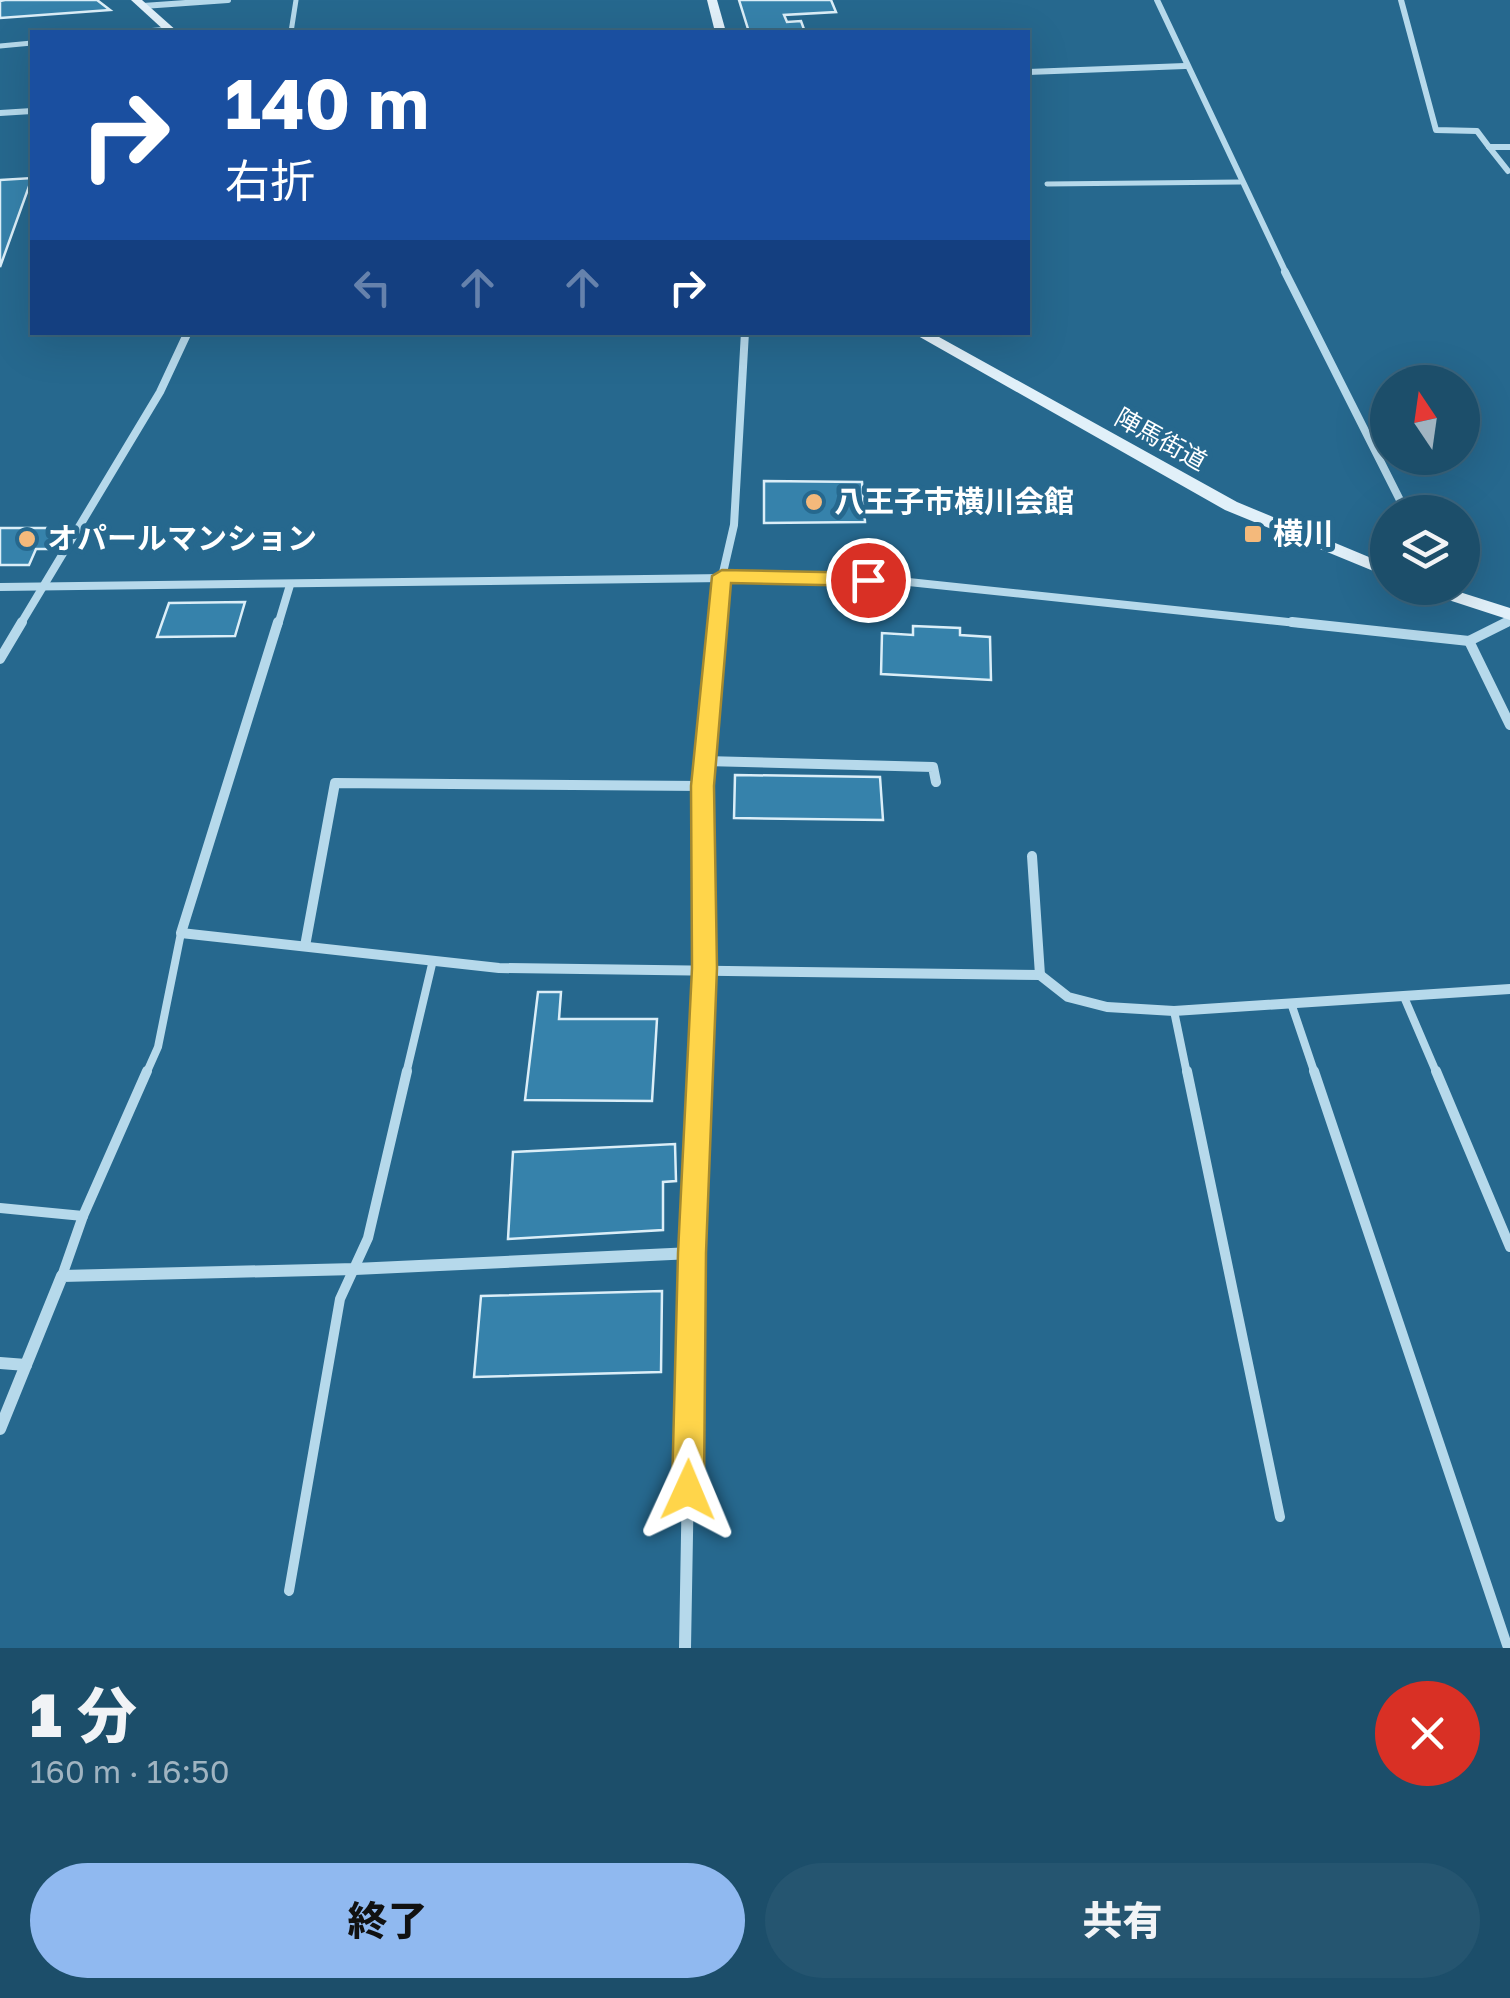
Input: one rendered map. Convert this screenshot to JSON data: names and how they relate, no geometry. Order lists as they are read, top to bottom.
{
  "streets": {
    "main road": ["陣馬街道"]
  },
  "places": {
    "other": ["八王子市横川会館", "オパールマンション"],
    "transit": ["横川"]
  },
  "north": "top",
  "page": {
    "turn": ["140 m", "右折"],
    "heading": ["1 分", "160 m · 16:50"],
    "buttons": ["終了", "共有"]
  }
}
